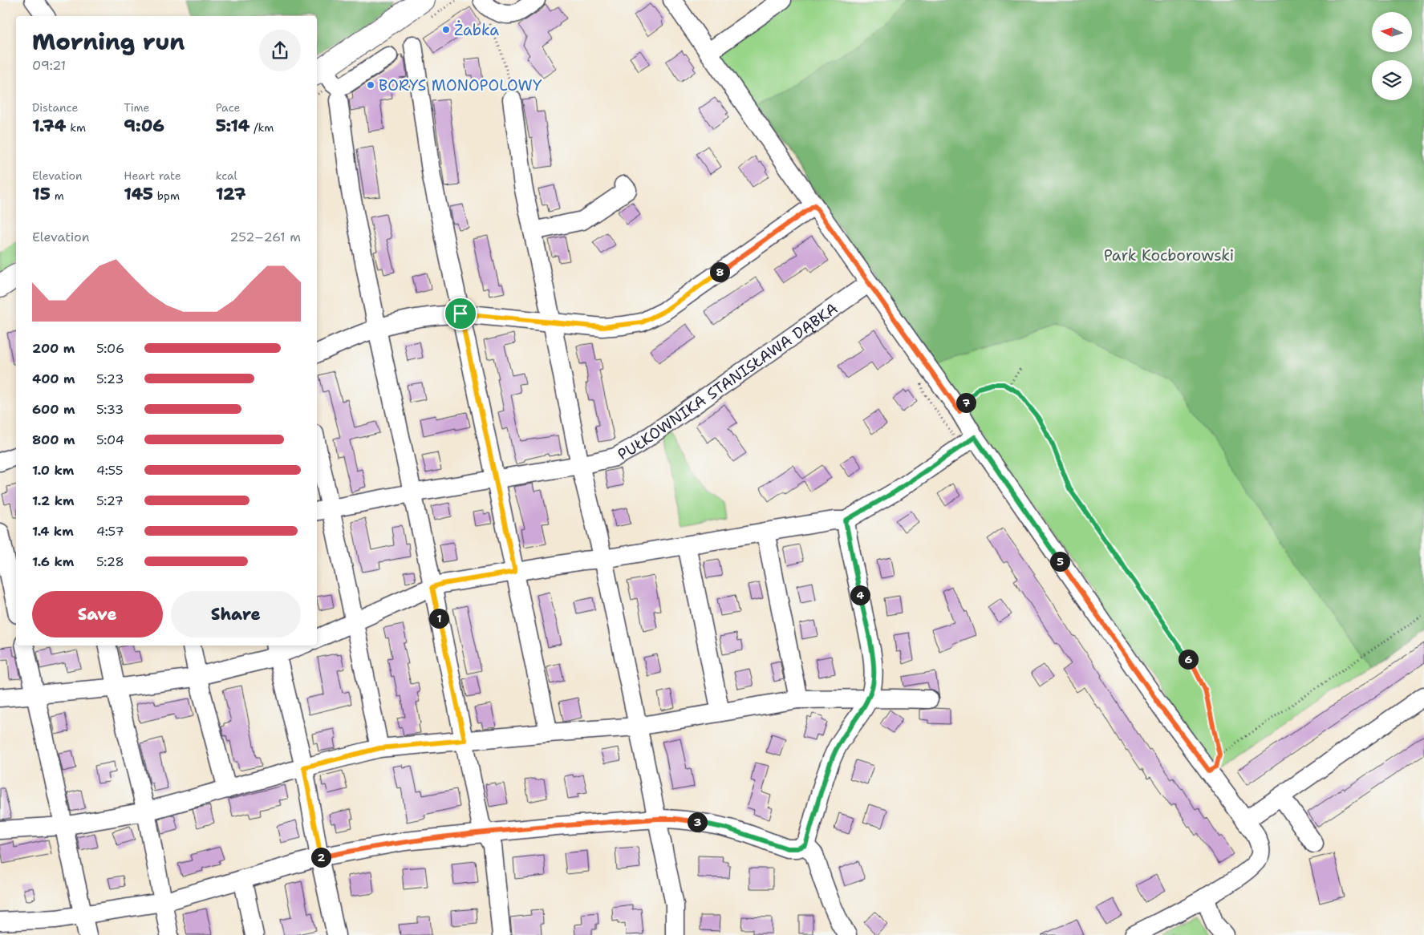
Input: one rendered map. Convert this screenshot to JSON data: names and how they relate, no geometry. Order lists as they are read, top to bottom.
{
  "streets": {
    "street": ["PUŁKOWNIKA STANISŁAWA DĄBKA"]
  },
  "parks": ["Park Kocborowski"],
  "places": ["Żabka", "BORYS MONOPOLOWY"],
  "north": "left",
  "page": {
    "heading": ["Morning run", "09:21"],
    "stats": [
      ["Distance", "1.74 km"],
      ["Time", "9:06"],
      ["Pace", "5:14 /km"],
      ["Elevation", "15 m"],
      ["Heart rate", "145 bpm"],
      ["kcal", "127"]
    ],
    "chart": ["Elevation", "252–261 m"],
    "pins": [
      "8",
      "7",
      "5",
      "4",
      "1",
      "6",
      "3",
      "2"
    ],
    "list": [
      {
        "name": "200 m",
        "note": "5:06"
      },
      {
        "name": "400 m",
        "note": "5:23"
      },
      {
        "name": "600 m",
        "note": "5:33"
      },
      {
        "name": "800 m",
        "note": "5:04"
      },
      {
        "name": "1.0 km",
        "note": "4:55"
      },
      {
        "name": "1.2 km",
        "note": "5:27"
      },
      {
        "name": "1.4 km",
        "note": "4:57"
      },
      {
        "name": "1.6 km",
        "note": "5:28"
      }
    ],
    "buttons": ["Save", "Share"]
  }
}
